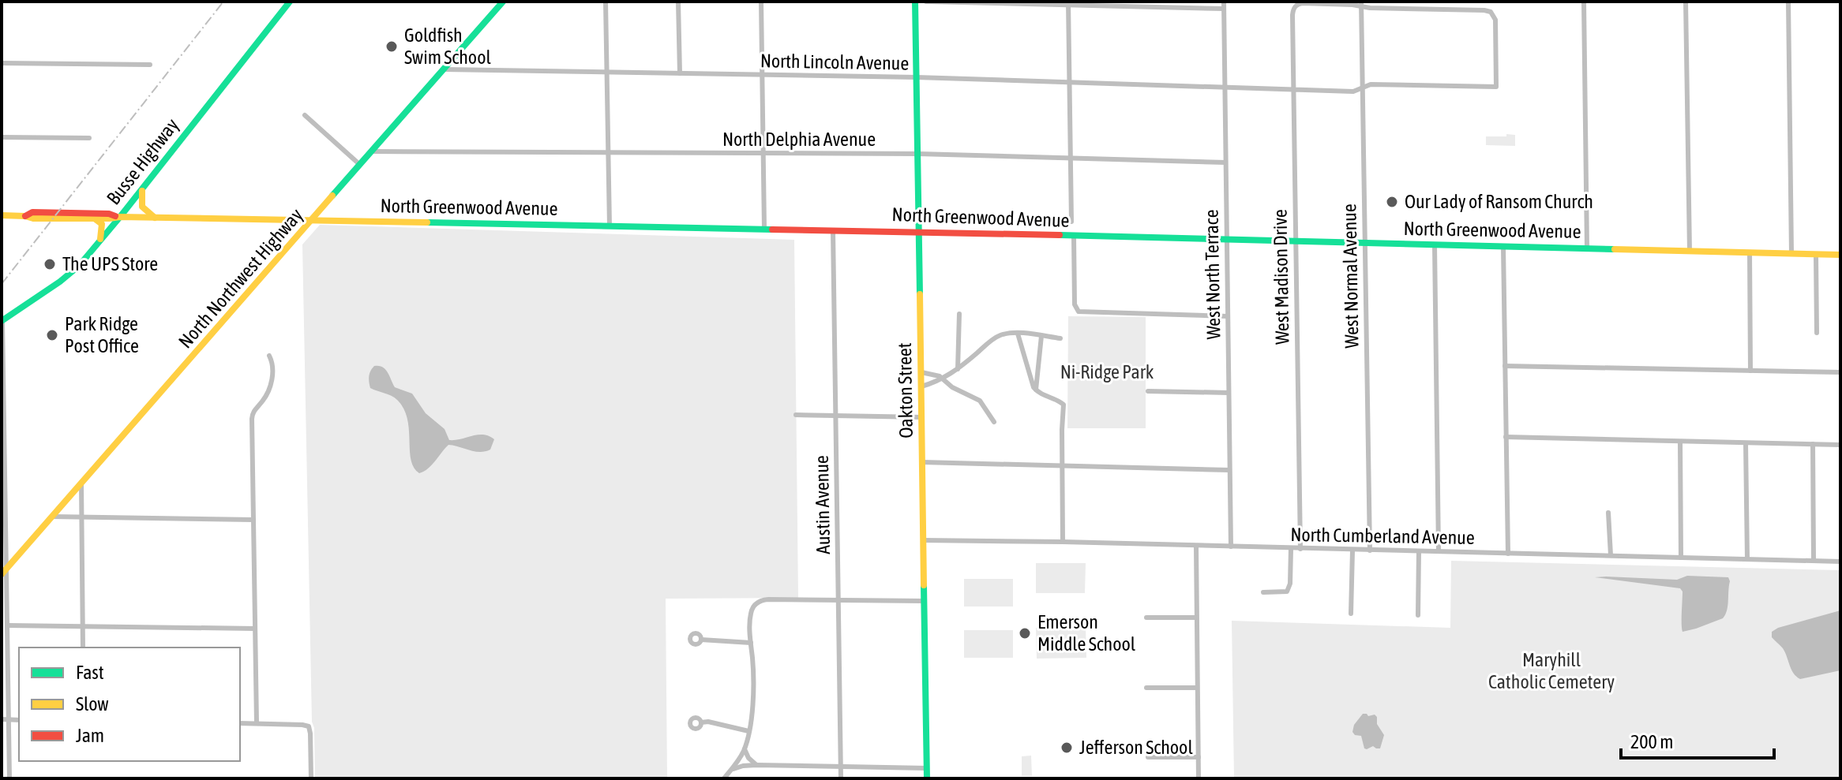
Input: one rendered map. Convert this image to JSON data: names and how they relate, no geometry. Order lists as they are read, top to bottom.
{
  "streets": {
    "main road": [
      "Busse Highway",
      "North Greenwood Avenue",
      "North Northwest Highway",
      "Oakton Street"
    ],
    "street": [
      "North Lincoln Avenue",
      "North Delphia Avenue",
      "West North Terrace",
      "West Normal Avenue",
      "West Madison Drive",
      "Austin Avenue",
      "North Cumberland Avenue"
    ]
  },
  "crossings": [
    ["North Lincoln Avenue", "West North Terrace"],
    ["North Lincoln Avenue", "West Normal Avenue"],
    ["North Lincoln Avenue", "West Madison Drive"],
    ["North Lincoln Avenue", "North Northwest Highway"],
    ["North Lincoln Avenue", "Oakton Street"],
    ["North Delphia Avenue", "West North Terrace"],
    ["North Delphia Avenue", "North Northwest Highway"],
    ["North Delphia Avenue", "Oakton Street"],
    ["Busse Highway", "North Greenwood Avenue"],
    ["North Greenwood Avenue", "West North Terrace"],
    ["North Greenwood Avenue", "West Normal Avenue"],
    ["North Greenwood Avenue", "West Madison Drive"],
    ["North Greenwood Avenue", "North Northwest Highway"],
    ["North Greenwood Avenue", "Oakton Street"],
    ["North Greenwood Avenue", "Austin Avenue"],
    ["West North Terrace", "North Cumberland Avenue"],
    ["West Normal Avenue", "West Madison Drive"],
    ["West Normal Avenue", "North Cumberland Avenue"],
    ["West Madison Drive", "North Cumberland Avenue"],
    ["Oakton Street", "North Cumberland Avenue"]
  ],
  "parks": ["Ni-Ridge Park", "Maryhill Catholic Cemetery"],
  "places": [
    "Goldfish Swim School",
    "Our Lady of Ransom Church",
    "The UPS Store",
    "Park Ridge Post Office",
    "Emerson Middle School",
    "Jefferson School"
  ],
  "legend": ["Fast", "Slow", "Jam"],
  "scale_bar": "200 m"
}
